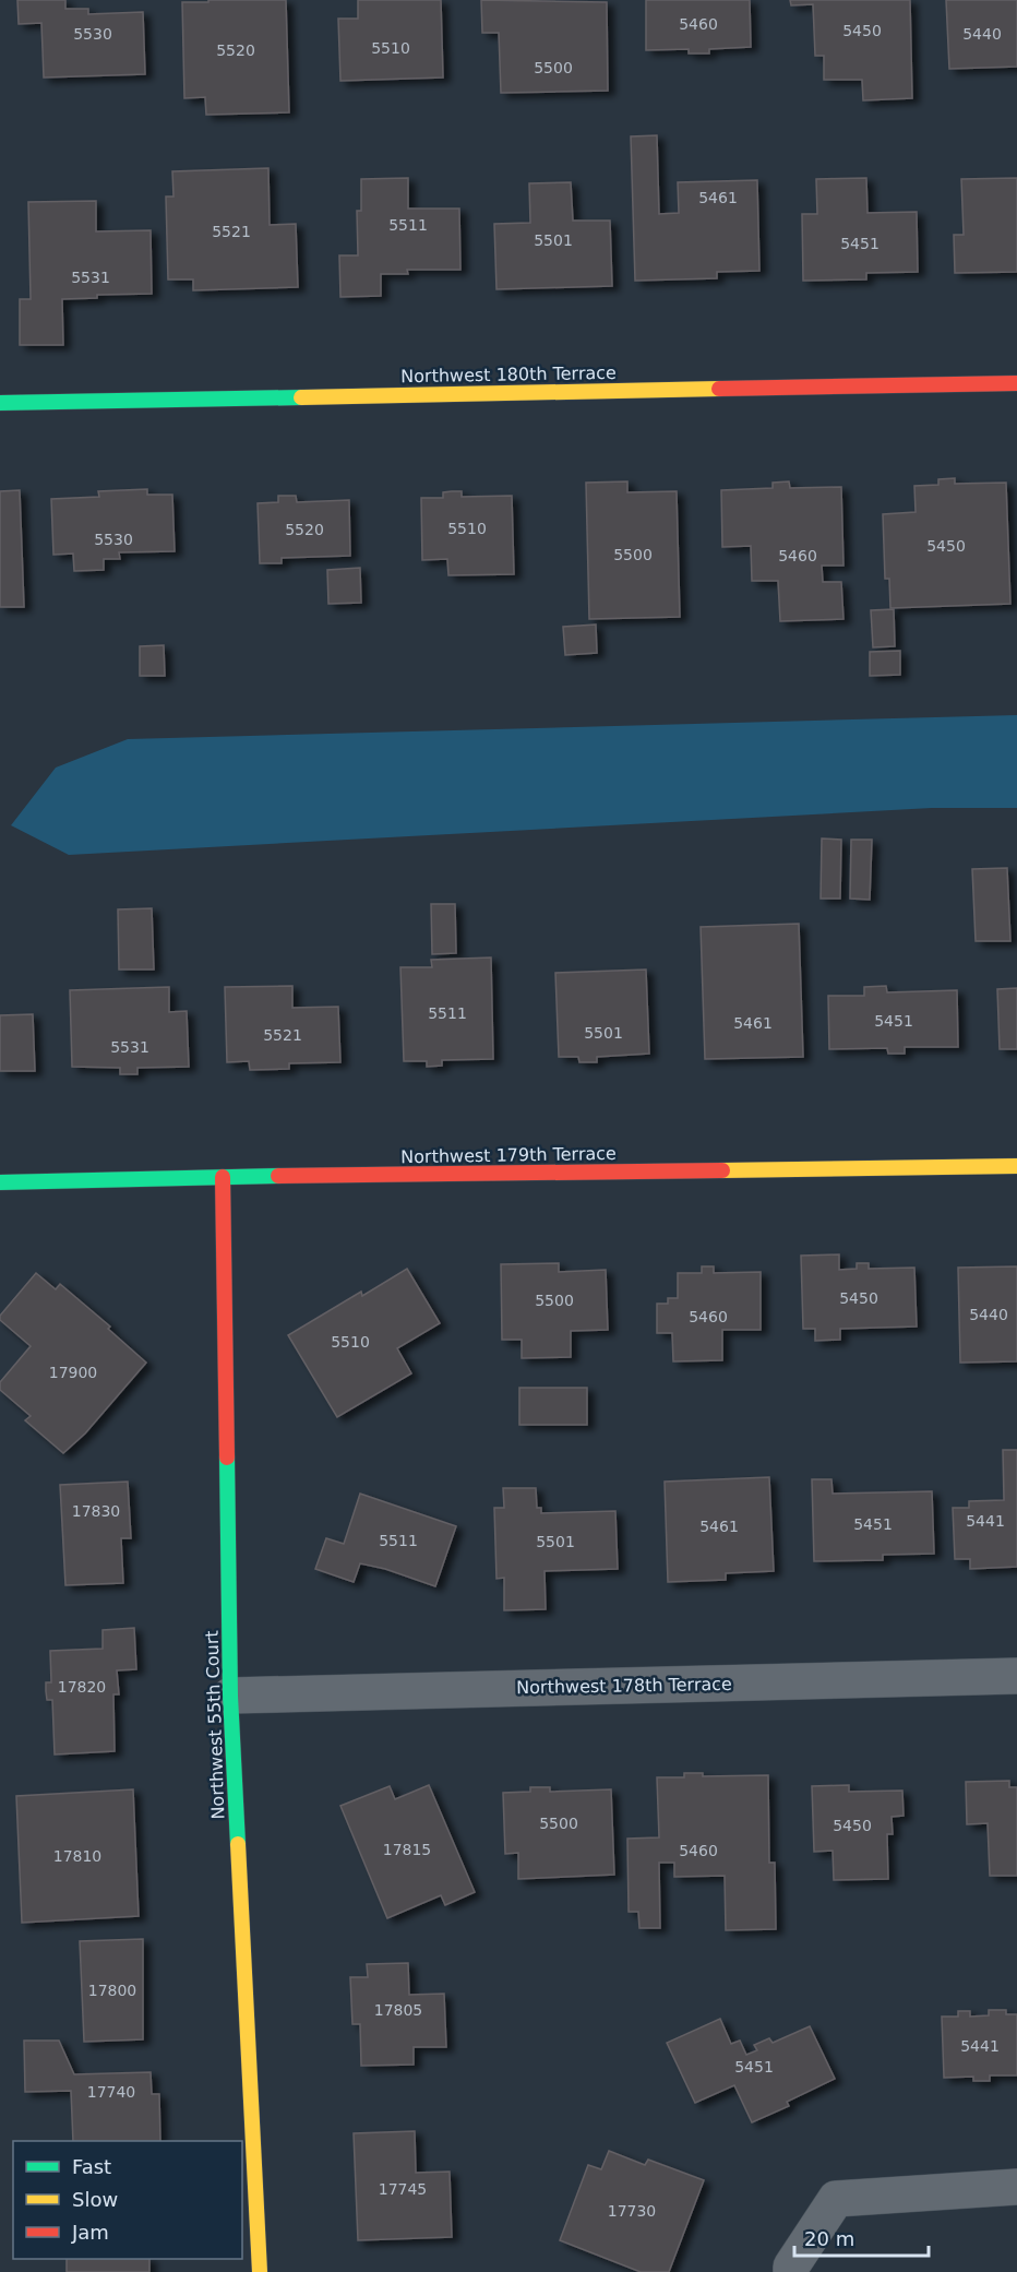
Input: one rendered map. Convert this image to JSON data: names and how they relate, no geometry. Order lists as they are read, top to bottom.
{
  "streets": {
    "street": [
      "Northwest 180th Terrace",
      "Northwest 179th Terrace",
      "Northwest 178th Terrace",
      "Northwest 55th Court"
    ]
  },
  "crossings": [
    ["Northwest 179th Terrace", "Northwest 55th Court"],
    ["Northwest 178th Terrace", "Northwest 55th Court"]
  ],
  "house_numbers": [
    "5460",
    "5450",
    "5530",
    "5440",
    "5510",
    "5520",
    "5500",
    "5461",
    "5511",
    "5521",
    "5501",
    "5451",
    "5531",
    "5510",
    "5520",
    "5530",
    "5450",
    "5500",
    "5460",
    "5511",
    "5451",
    "5461",
    "5501",
    "5521",
    "5531",
    "5450",
    "5500",
    "5440",
    "5460",
    "5510",
    "17900",
    "17830",
    "5441",
    "5451",
    "5461",
    "5511",
    "5501",
    "17820",
    "5500",
    "5450",
    "17815",
    "5460",
    "17810",
    "17800",
    "17805",
    "5441",
    "5451",
    "17740",
    "17745",
    "17730"
  ],
  "legend": ["Fast", "Slow", "Jam"],
  "scale_bar": "20 m"
}
